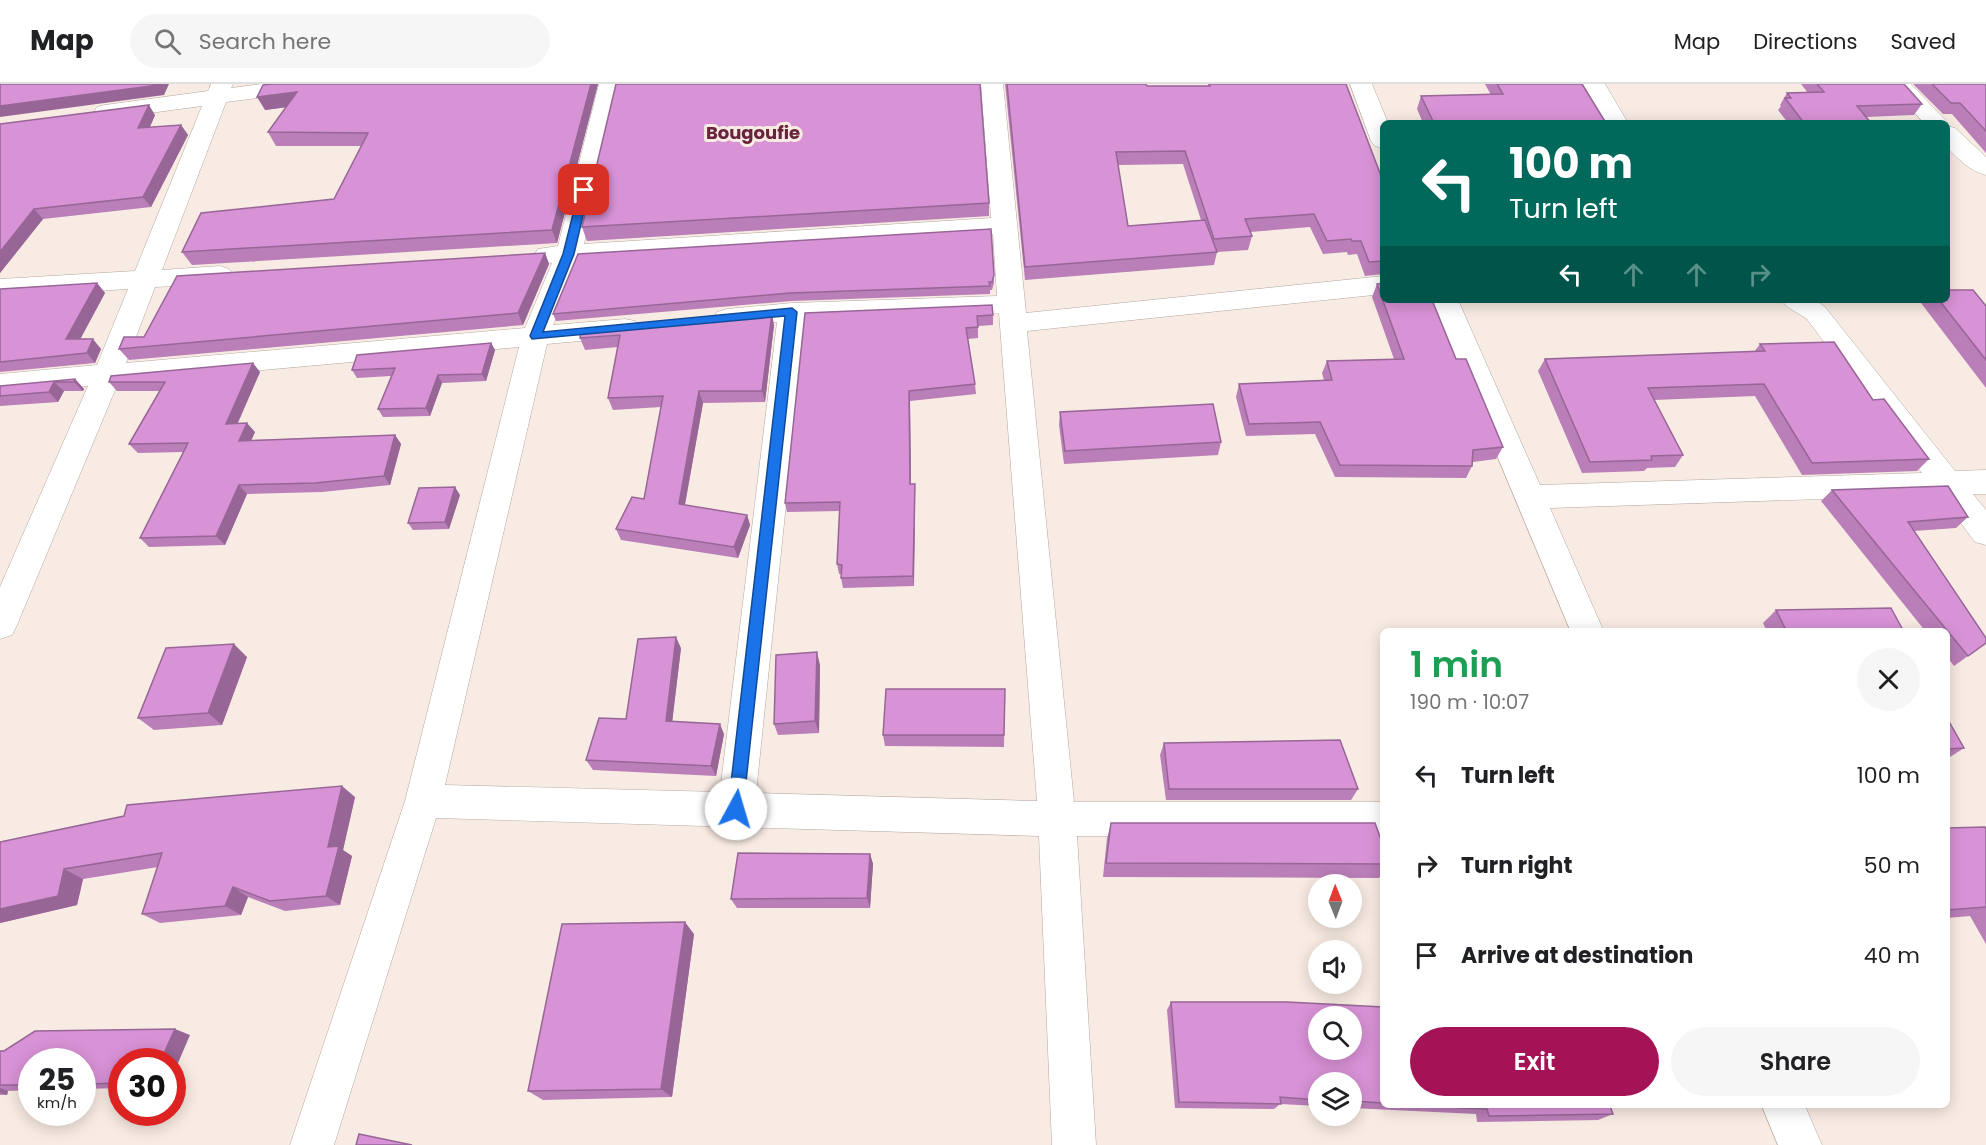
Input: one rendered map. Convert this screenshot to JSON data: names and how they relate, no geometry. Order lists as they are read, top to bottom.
{
  "districts": ["Bougoufie"],
  "north": "top",
  "page": {
    "header": "Map",
    "search": "Search here",
    "nav": ["Map", "Directions", "Saved"],
    "turn": ["100 m", "Turn left"],
    "heading": ["1 min", "190 m · 10:07"],
    "list": [
      {
        "name": "Turn left",
        "value": "100 m"
      },
      {
        "name": "Turn right",
        "value": "50 m"
      },
      {
        "name": "Arrive at destination",
        "value": "40 m"
      }
    ],
    "buttons": ["Exit", "Share"],
    "speed": "25 km/h",
    "limit": "30"
  }
}
